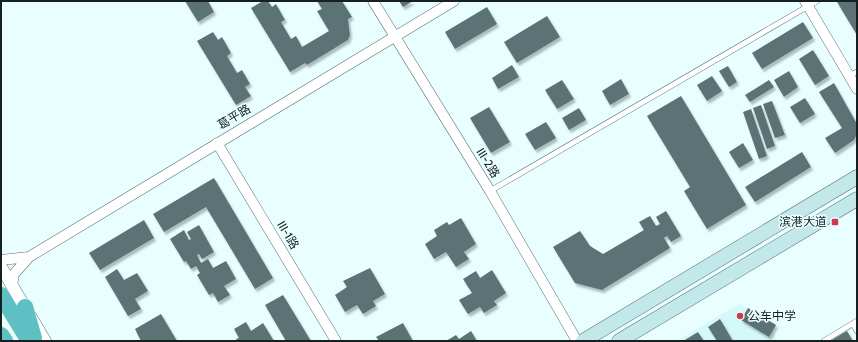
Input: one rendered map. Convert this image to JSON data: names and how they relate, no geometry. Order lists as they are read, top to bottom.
{
  "streets": {
    "street": ["葛平路", "III-2路", "III-1路"]
  },
  "crossings": [
    ["葛平路", "III-2路"],
    ["葛平路", "III-1路"]
  ],
  "places": {
    "transit": ["滨港大道"],
    "other": ["公车中学"]
  }
}
